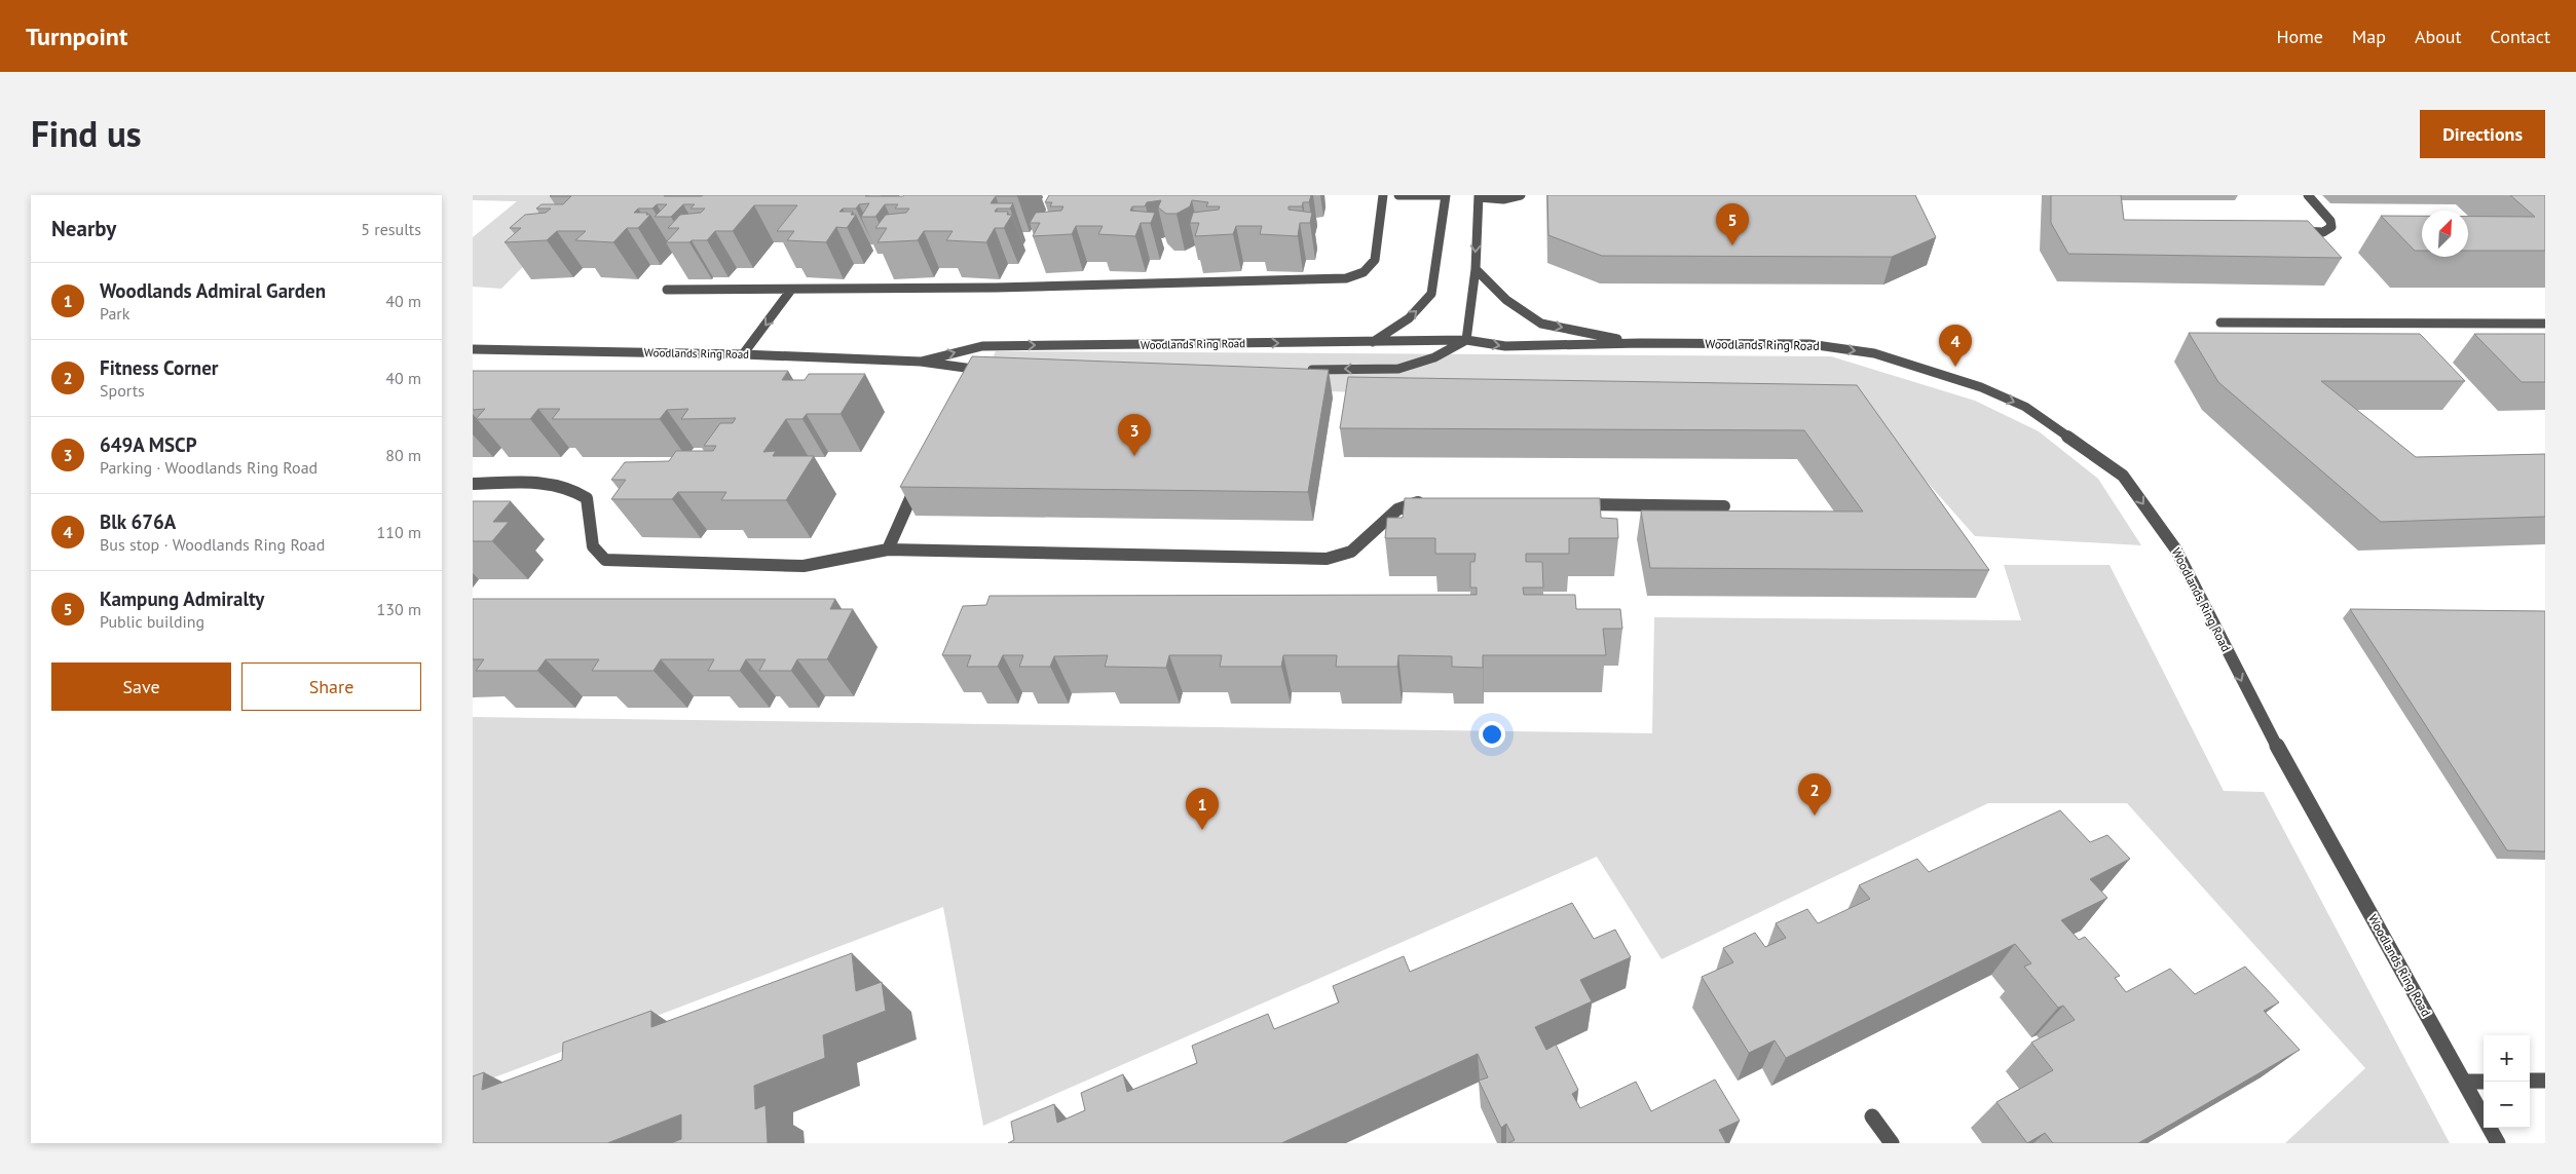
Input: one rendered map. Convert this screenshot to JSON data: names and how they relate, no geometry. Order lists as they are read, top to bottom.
{
  "streets": {
    "street": ["Woodlands Ring Road"]
  },
  "one_way": ["Woodlands Ring Road"],
  "north": "top right",
  "page": {
    "header": "Turnpoint",
    "nav": [
      "Home",
      "Map",
      "About",
      "Contact"
    ],
    "title": "Find us",
    "buttons": [
      "Directions",
      ["Save", "Share"]
    ],
    "heading": ["Nearby", "5 results"],
    "pins": [
      "5",
      "4",
      "3",
      "2",
      "1"
    ],
    "list": [
      {
        "mark": "1",
        "name": "Woodlands Admiral Garden",
        "note": "Park",
        "value": "40 m"
      },
      {
        "mark": "2",
        "name": "Fitness Corner",
        "note": "Sports",
        "value": "40 m"
      },
      {
        "mark": "3",
        "name": "649A MSCP",
        "note": "Parking · Woodlands Ring Road",
        "value": "80 m"
      },
      {
        "mark": "4",
        "name": "Blk 676A",
        "note": "Bus stop · Woodlands Ring Road",
        "value": "110 m"
      },
      {
        "mark": "5",
        "name": "Kampung Admiralty",
        "note": "Public building",
        "value": "130 m"
      }
    ],
    "map_buttons": ["+", "−"]
  }
}
